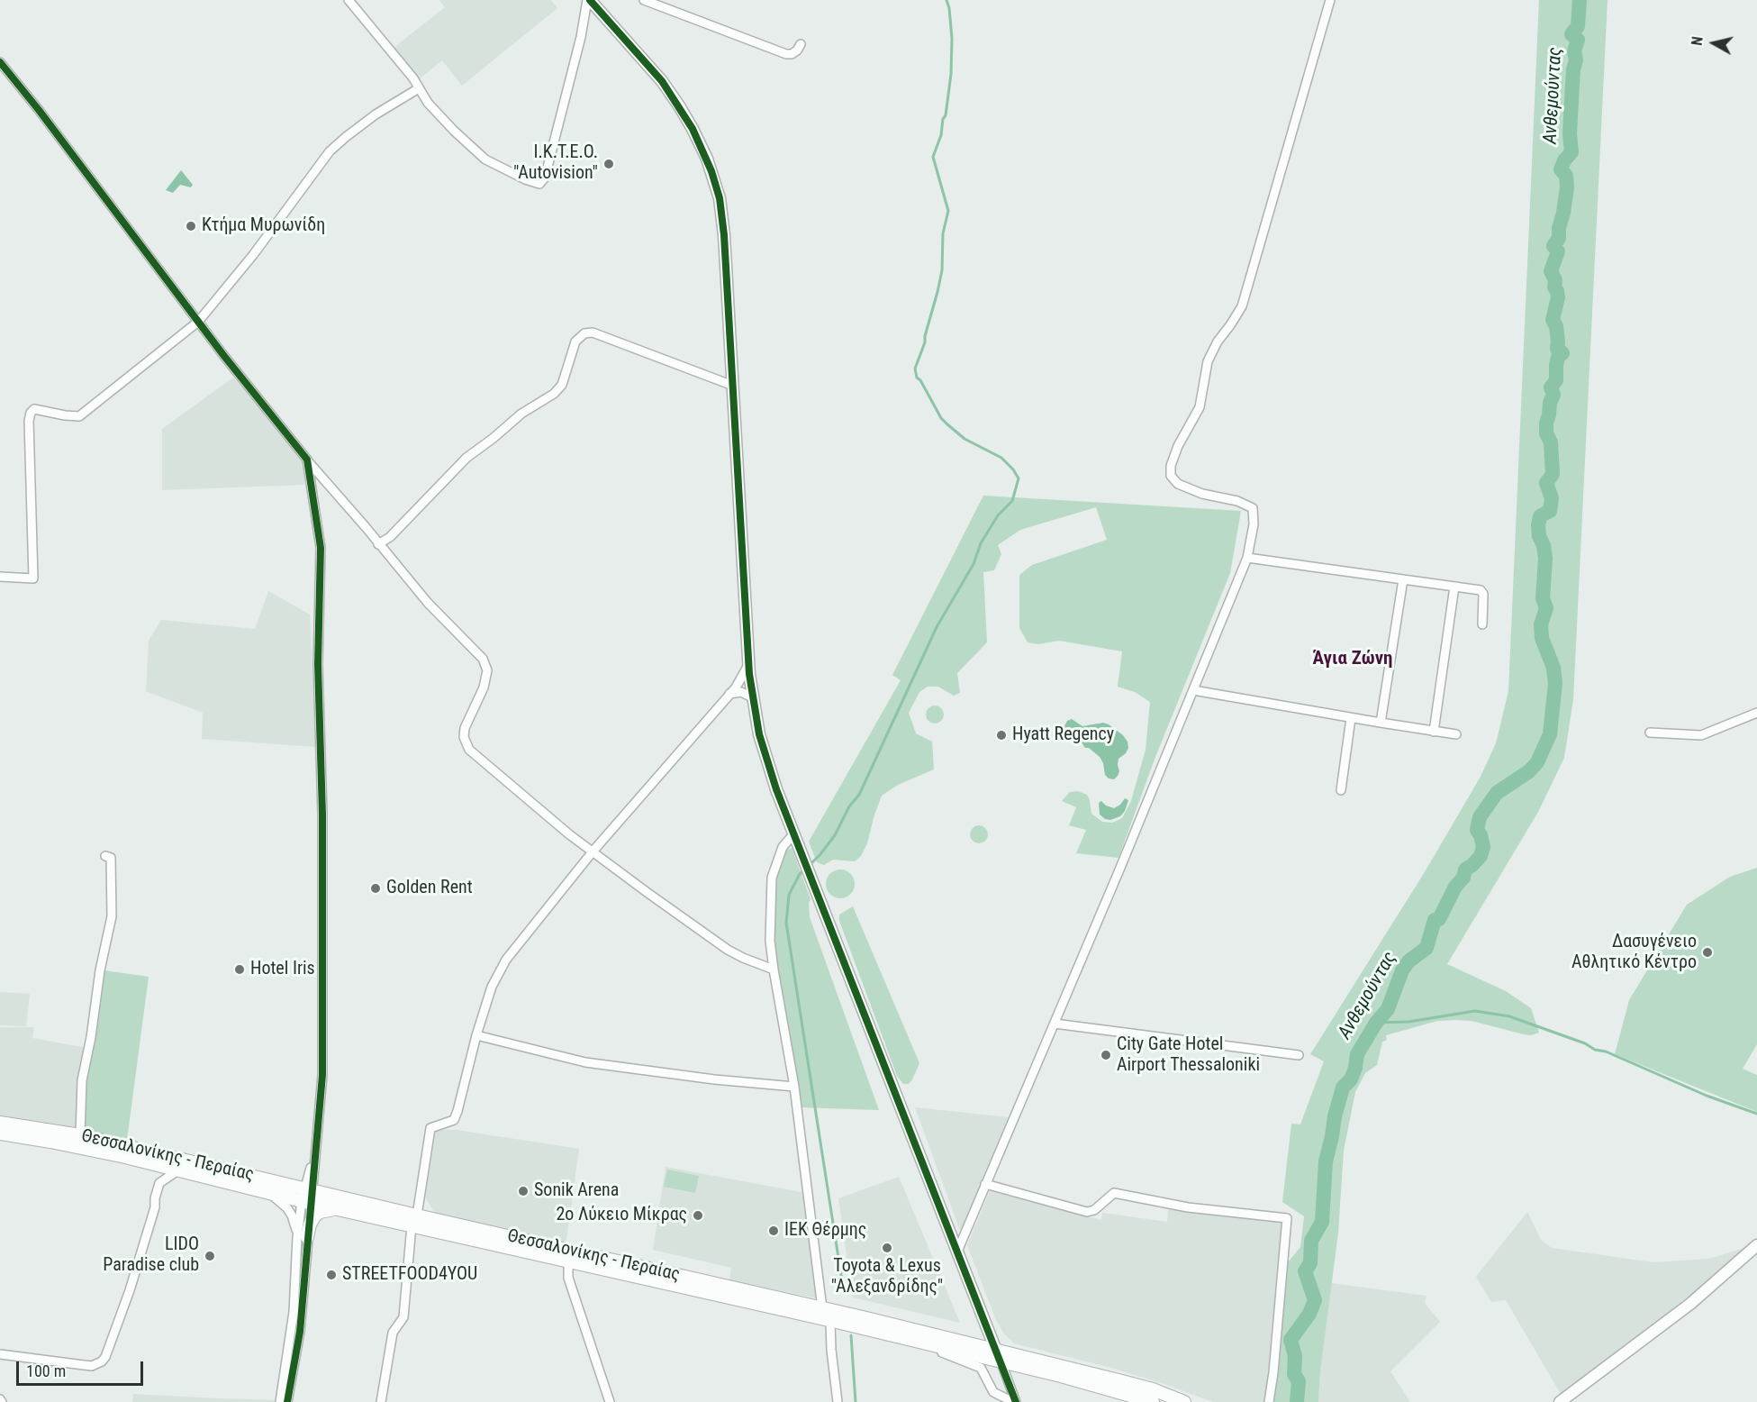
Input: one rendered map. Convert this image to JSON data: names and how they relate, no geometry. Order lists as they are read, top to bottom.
{
  "streets": {
    "main road": ["Θεσσαλονίκης - Περαίας"]
  },
  "districts": ["Άγια Ζώνη"],
  "water": ["Ανθεμούντας"],
  "places": [
    "I.Κ.Τ.Ε.Ο. \"Autovision\"",
    "Κτήμα Μυρωνίδη",
    "Hyatt Regency",
    "Golden Rent",
    "Δασυγένειο Αθλητικό Κέντρο",
    "Hotel Iris",
    "City Gate Hotel Airport Thessaloniki",
    "Sonik Arena",
    "2ο Λύκειο Μίκρας",
    "ΙΕΚ Θέρμης",
    "Toyota & Lexus \"Αλεξανδρίδης\"",
    "LIDO Paradise club",
    "STREETFOOD4YOU"
  ],
  "scale_bar": "100 m",
  "north": "left"
}
